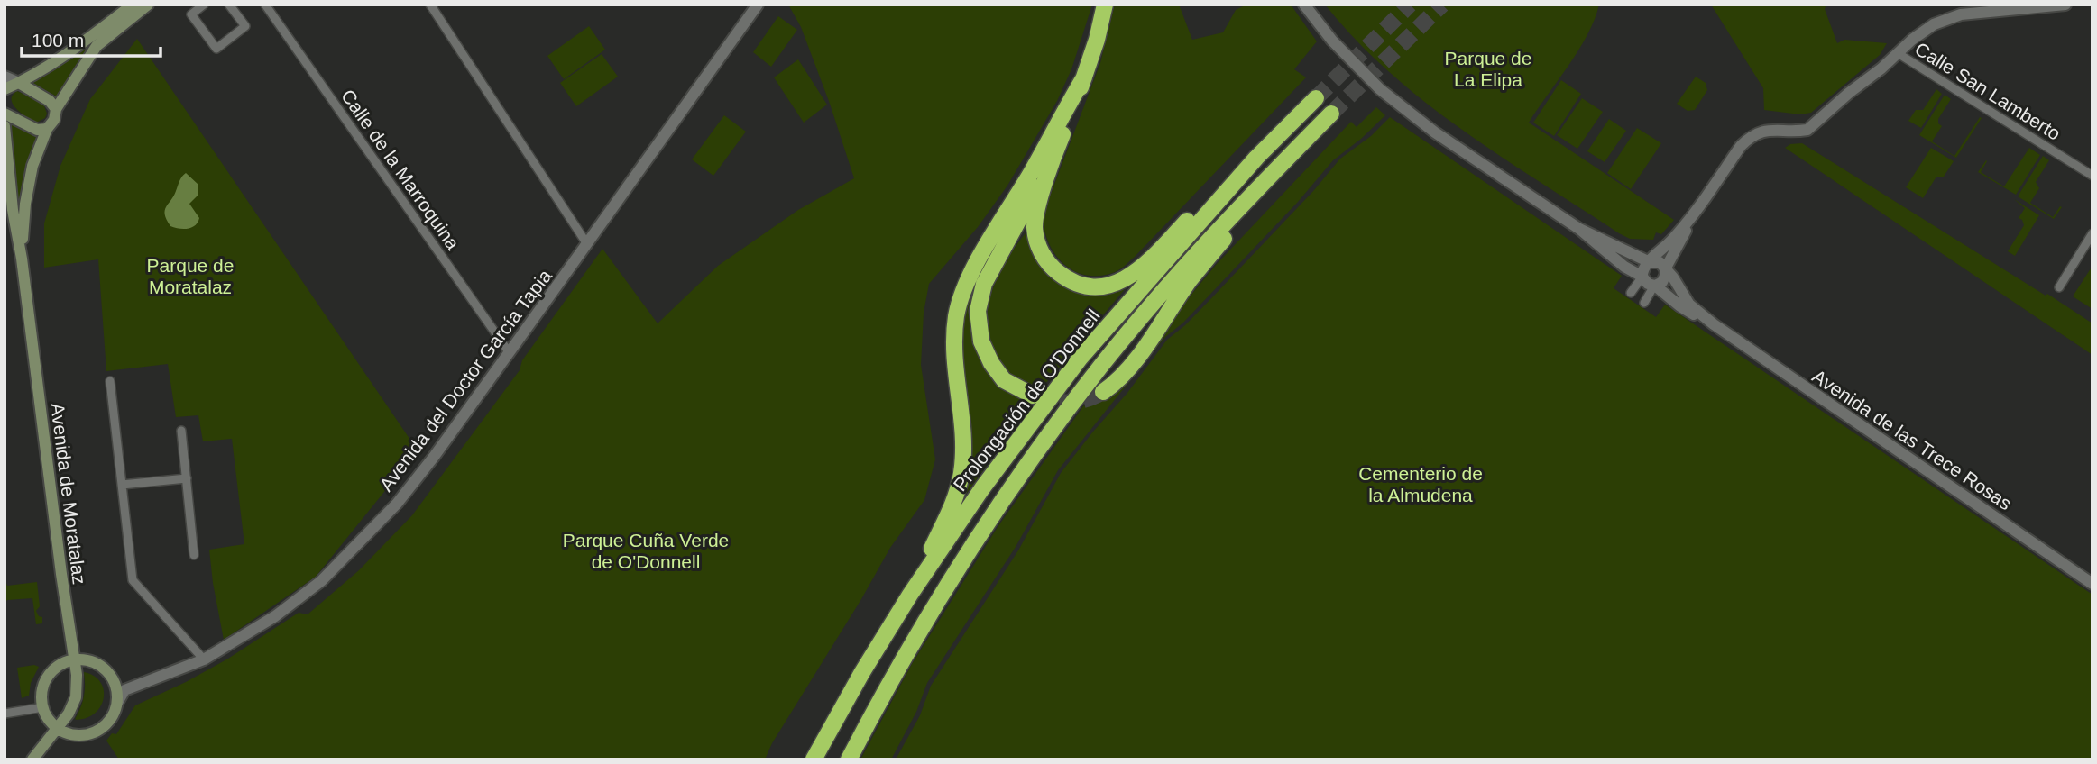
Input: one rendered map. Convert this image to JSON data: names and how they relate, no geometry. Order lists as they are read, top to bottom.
{
  "streets": {
    "highway": ["Prolongación de O'Donnell"],
    "main road": ["Avenida de Moratalaz"],
    "street": [
      "Calle San Lamberto",
      "Calle de la Marroquina",
      "Avenida del Doctor García Tapia",
      "Avenida de las Trece Rosas"
    ]
  },
  "crossings": [
    ["Calle de la Marroquina", "Avenida del Doctor García Tapia"]
  ],
  "parks": [
    "Parque de La Elipa",
    "Parque de Moratalaz",
    "Cementerio de la Almudena",
    "Parque Cuña Verde de O'Donnell"
  ],
  "scale_bar": "100 m"
}
